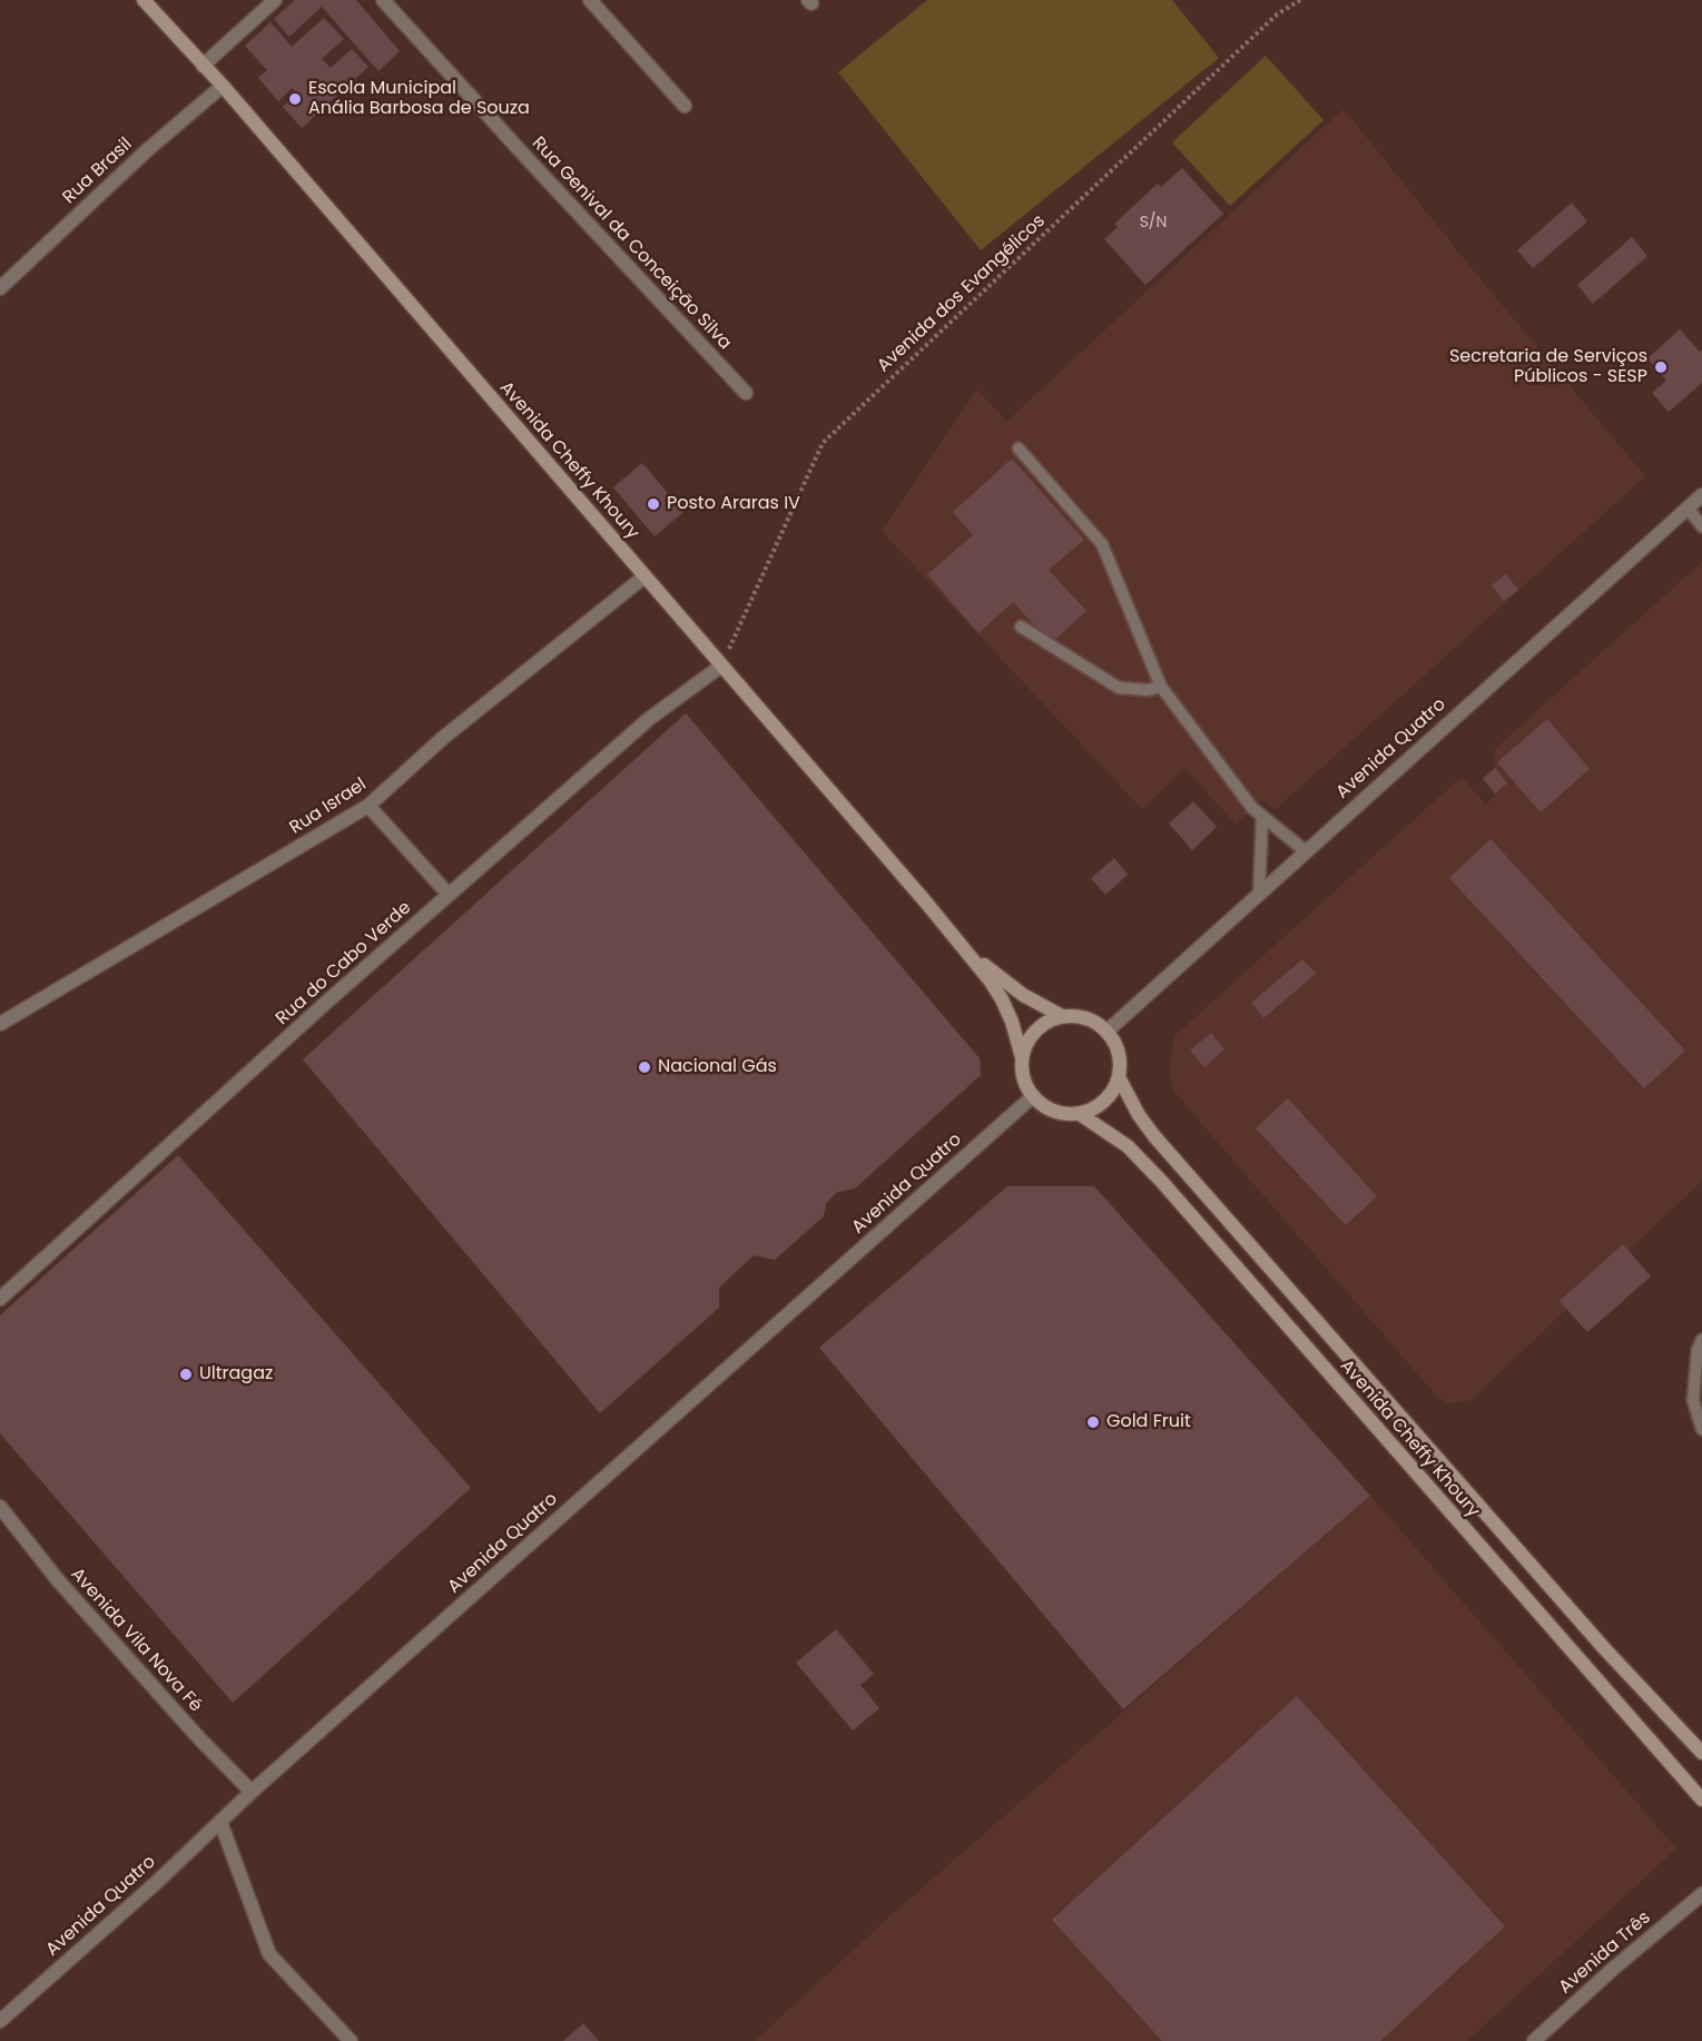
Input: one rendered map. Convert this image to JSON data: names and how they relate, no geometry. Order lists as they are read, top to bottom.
{
  "streets": {
    "main road": ["Avenida Cheffy Khoury"],
    "street": [
      "Rua Brasil",
      "Rua Genival da Conceição Silva",
      "Avenida Quatro",
      "Rua Israel",
      "Rua do Cabo Verde",
      "Avenida Vila Nova Fé",
      "Avenida Três"
    ],
    "path": ["Avenida dos Evangélicos"]
  },
  "crossings": [
    ["Rua Brasil", "Avenida Cheffy Khoury"],
    ["Avenida dos Evangélicos", "Avenida Cheffy Khoury"],
    ["Avenida dos Evangélicos", "Rua do Cabo Verde"],
    ["Avenida Cheffy Khoury", "Avenida Quatro"],
    ["Avenida Cheffy Khoury", "Rua Israel"],
    ["Avenida Cheffy Khoury", "Rua do Cabo Verde"],
    ["Avenida Quatro", "Avenida Vila Nova Fé"]
  ],
  "places": [
    "Escola Municipal Anália Barbosa de Souza",
    "Secretaria de Serviços Públicos - SESP",
    "Posto Araras IV",
    "Nacional Gás",
    "Ultragaz",
    "Gold Fruit"
  ],
  "house_numbers": ["S/N"]
}
